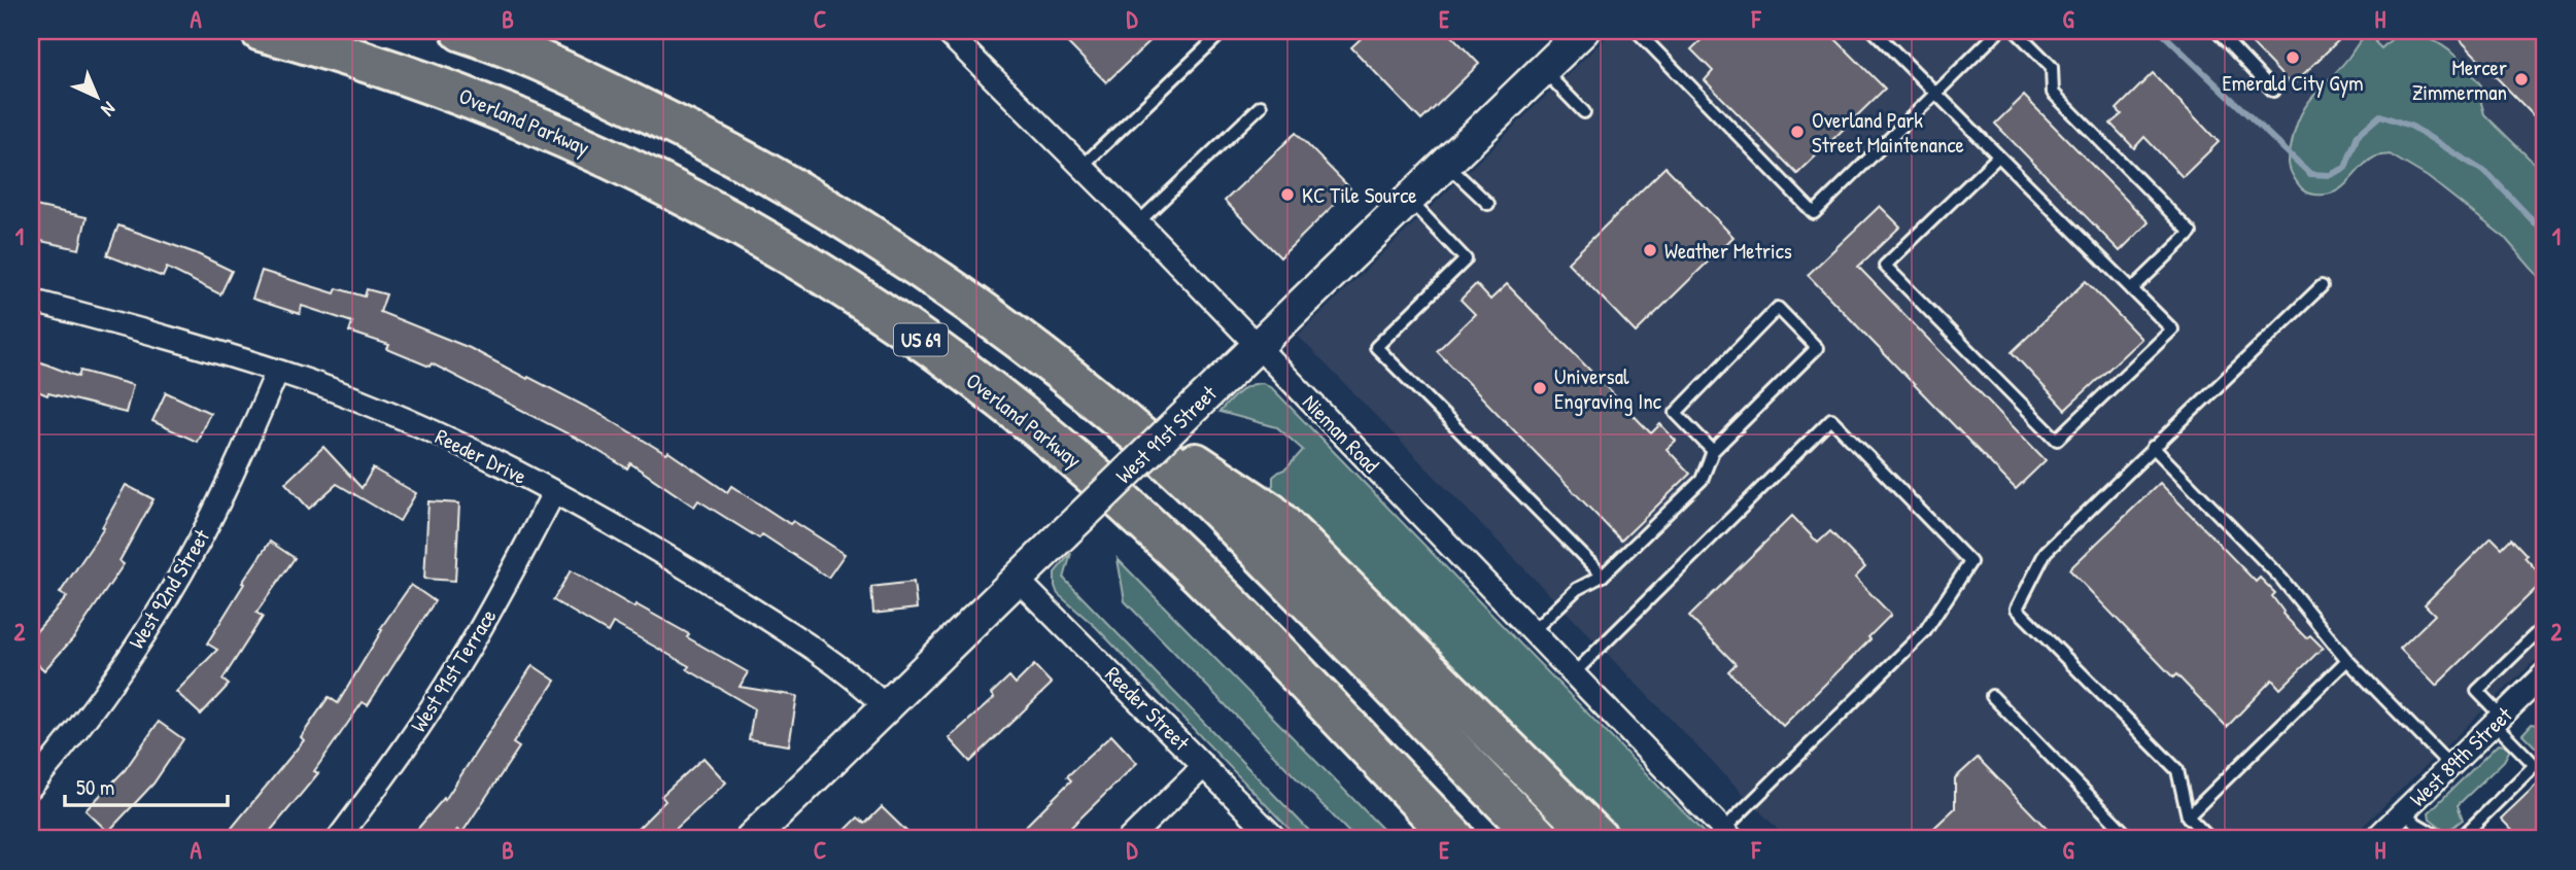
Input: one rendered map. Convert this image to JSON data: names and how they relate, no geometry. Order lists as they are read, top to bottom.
{
  "streets": {
    "highway": ["Overland Parkway", "US 69"],
    "street": [
      "Nieman Road",
      "West 91st Street",
      "Reeder Drive",
      "West 92nd Street",
      "West 91st Terrace",
      "Reeder Street",
      "West 89th Street"
    ]
  },
  "crossings": [
    ["Nieman Road", "West 91st Street"],
    ["West 91st Street", "Reeder Drive"],
    ["West 91st Street", "Reeder Street"],
    ["Reeder Drive", "West 92nd Street"],
    ["Reeder Drive", "West 91st Terrace"]
  ],
  "places": [
    "Emerald City Gym",
    "Mercer Zimmerman",
    "Overland Park Street Maintenance",
    "KC Tile Source",
    "Weather Metrics",
    "Universal Engraving Inc"
  ],
  "scale_bar": "50 m",
  "north": "bottom right",
  "grid": {
    "columns": [
      "A",
      "B",
      "C",
      "D",
      "E",
      "F",
      "G",
      "H"
    ],
    "rows": ["1", "2"]
  }
}
